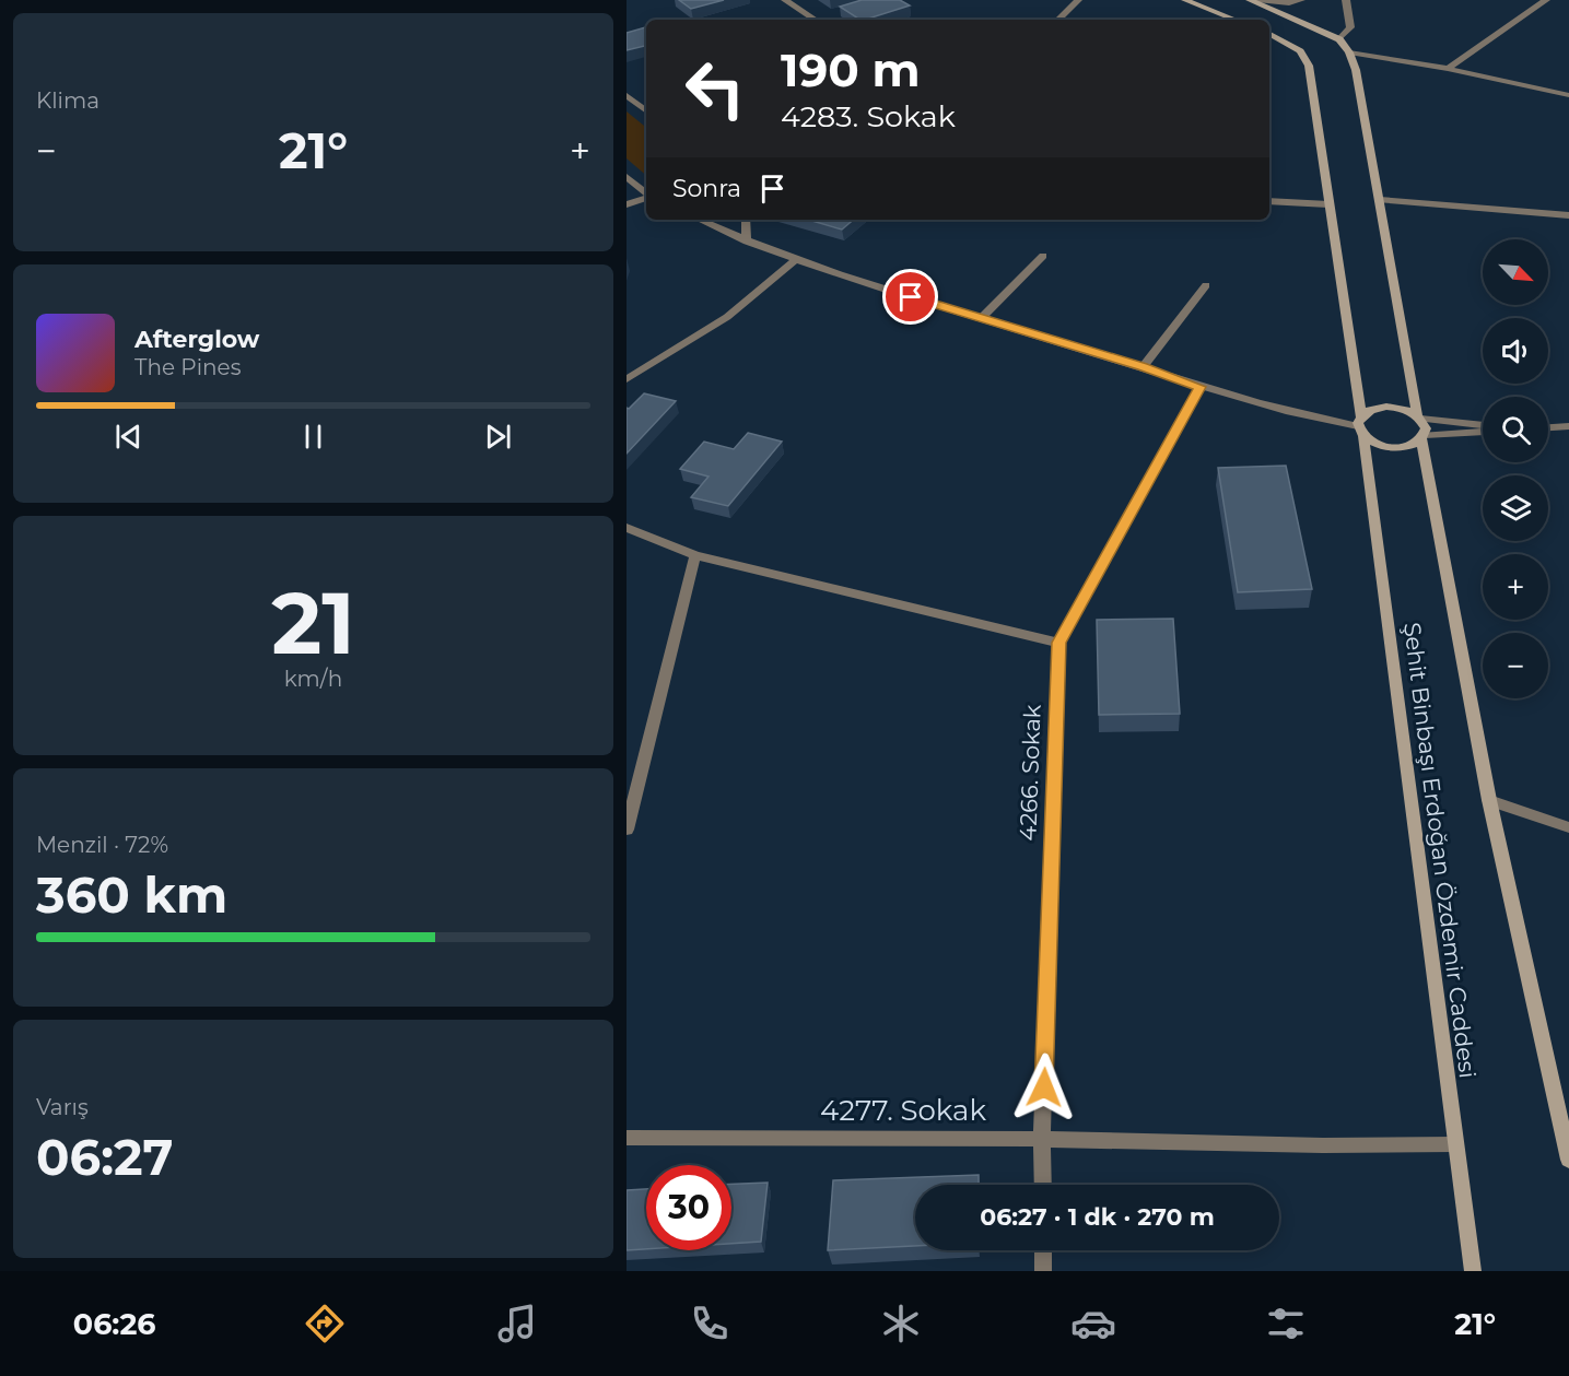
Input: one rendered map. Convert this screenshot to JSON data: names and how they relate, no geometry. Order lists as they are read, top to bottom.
{
  "streets": {
    "main road": ["Şehit Binbaşı Erdoğan Özdemir Caddesi"],
    "street": ["4266. Sokak", "4277. Sokak"]
  },
  "crossings": [
    ["4266. Sokak", "4277. Sokak"],
    ["Şehit Binbaşı Erdoğan Özdemir Caddesi", "4277. Sokak"]
  ],
  "north": "bottom right",
  "page": {
    "tile": [
      "Klima",
      ["21", "km/h"],
      ["Menzil · 72%", "360 km"],
      ["Varış", "06:27"]
    ],
    "turn": ["190 m", "4283. Sokak"],
    "heat": ["−", "21°", "+"],
    "then": "Sonra",
    "map_buttons": ["+", "−"],
    "song": ["Afterglow", "The Pines"],
    "limit": "30",
    "trip": "06:27 · 1 dk · 270 m",
    "tabs": ["06:26", "21°"]
  }
}
